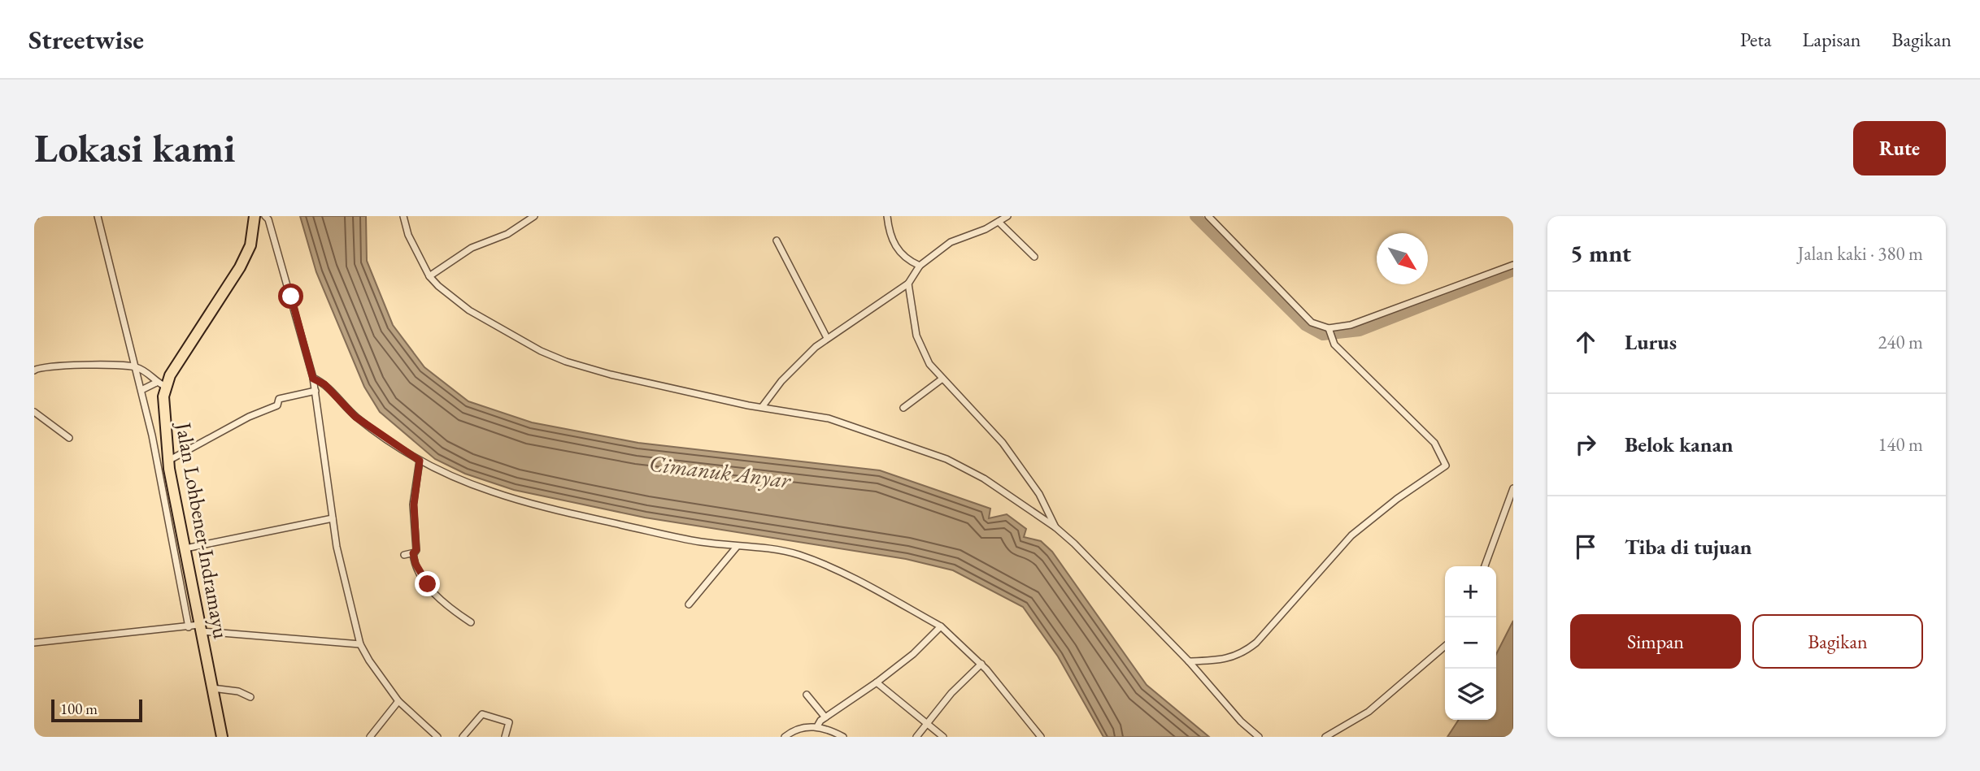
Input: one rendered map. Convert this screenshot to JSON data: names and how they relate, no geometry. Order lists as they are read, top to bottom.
{
  "streets": {
    "highway": ["Jalan Lohbener-Indramayu"]
  },
  "water": ["Cimanuk Anyar"],
  "scale_bar": "100 m",
  "north": "bottom right",
  "page": {
    "header": "Streetwise",
    "nav": ["Peta", "Lapisan", "Bagikan"],
    "buttons": [
      "Rute",
      ["Simpan", "Bagikan"]
    ],
    "title": "Lokasi kami",
    "heading": ["5 mnt", "Jalan kaki · 380 m"],
    "list": [
      ["Lurus", "240 m"],
      ["Belok kanan", "140 m"],
      "Tiba di tujuan"
    ],
    "map_buttons": ["+", "−"],
    "scale": "100 m"
  }
}
